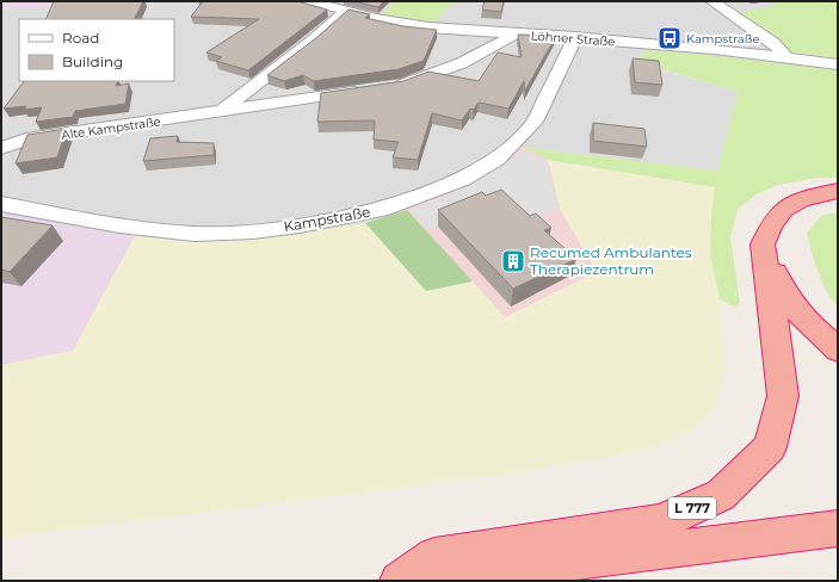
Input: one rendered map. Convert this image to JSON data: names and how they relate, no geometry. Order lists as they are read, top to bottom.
{
  "streets": {
    "highway": ["L 777"],
    "street": ["Löhner Straße", "Alte Kampstraße", "Kampstraße"]
  },
  "crossings": [
    ["Löhner Straße", "Alte Kampstraße"],
    ["Löhner Straße", "Kampstraße"]
  ],
  "places": {
    "bus stop": ["Kampstraße"],
    "building": ["Recumed Ambulantes Therapiezentrum"]
  },
  "legend": ["Road", "Building"]
}
